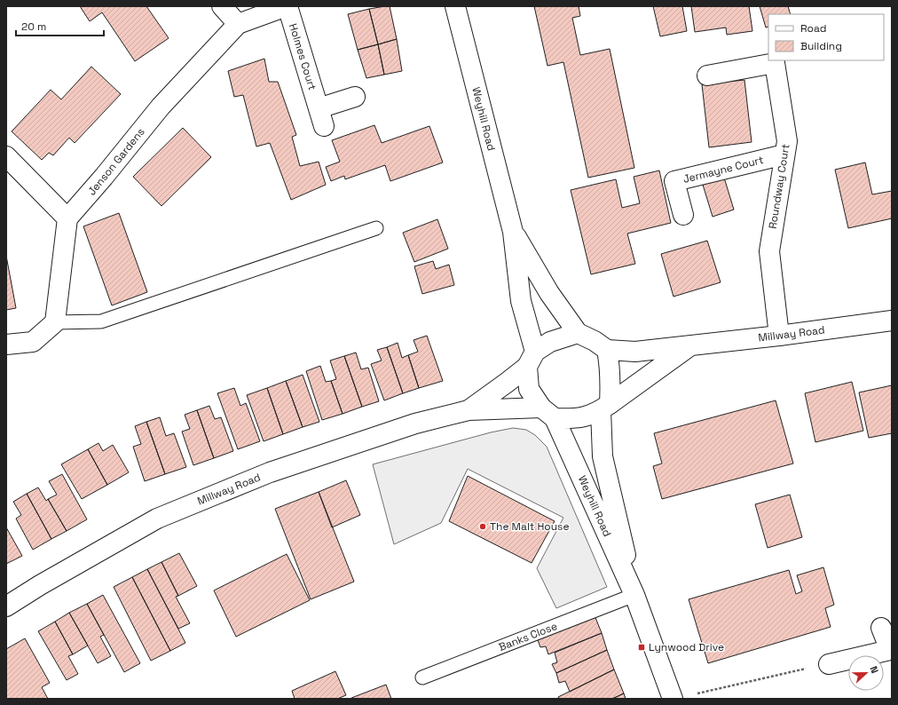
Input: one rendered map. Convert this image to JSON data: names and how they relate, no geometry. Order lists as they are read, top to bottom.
{
  "streets": {
    "street": [
      "Holmes Court",
      "Weyhill Road",
      "Jenson Gardens",
      "Jermayne Court",
      "Roundway Court",
      "Millway Road"
    ],
    "lane": ["Banks Close"]
  },
  "crossings": [
    ["Holmes Court", "Jenson Gardens"],
    ["Weyhill Road", "Millway Road"],
    ["Weyhill Road", "Banks Close"],
    ["Jermayne Court", "Roundway Court"],
    ["Roundway Court", "Millway Road"]
  ],
  "places": {
    "other": ["The Malt House"],
    "transit": ["Lynwood Drive"]
  },
  "legend": ["Road", "Building"],
  "scale_bar": "20 m",
  "north": "right"
}
